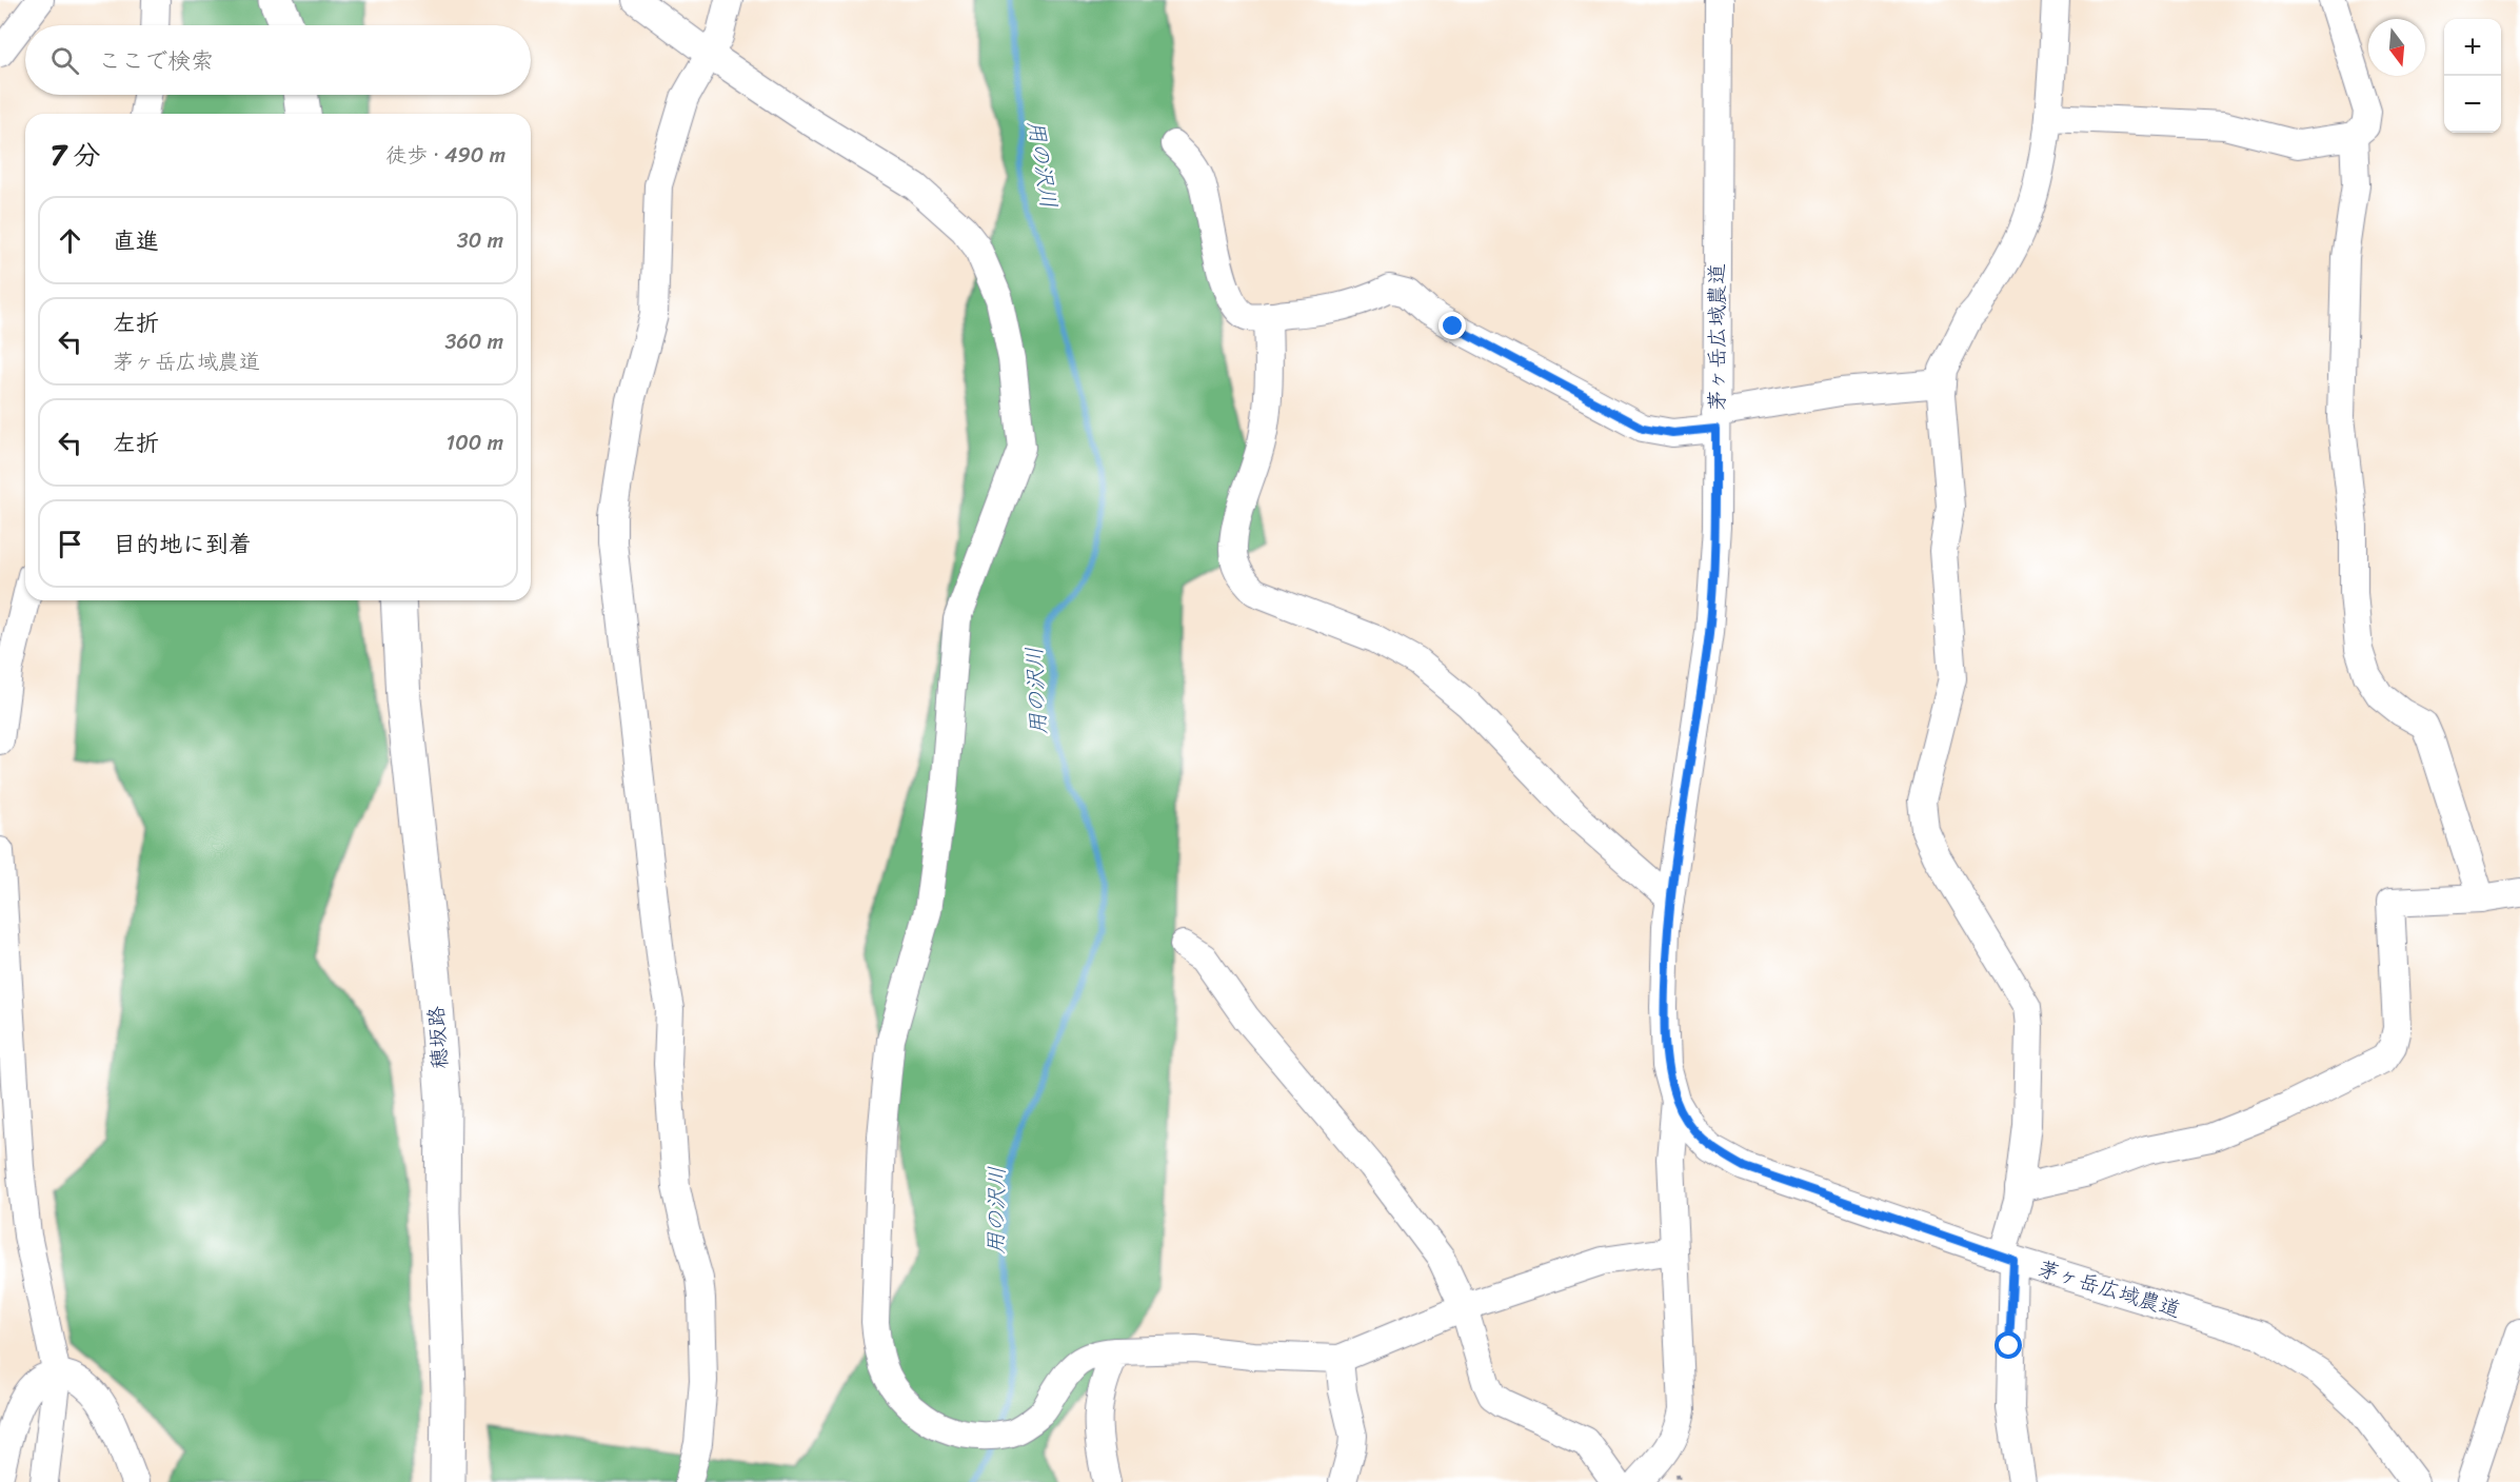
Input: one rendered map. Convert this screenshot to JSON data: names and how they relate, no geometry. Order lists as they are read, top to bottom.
{
  "streets": {
    "main road": ["穂坂路"],
    "street": ["茅ヶ岳広域農道"]
  },
  "water": ["用の沢川"],
  "north": "bottom",
  "page": {
    "map_buttons": ["+", "−"],
    "search": "ここで検索",
    "heading": ["7 分", "徒歩 · 490 m"],
    "list": [
      ["直進", "30 m"],
      ["左折", "茅ヶ岳広域農道", "360 m"],
      ["左折", "100 m"],
      "目的地に到着"
    ]
  }
}
